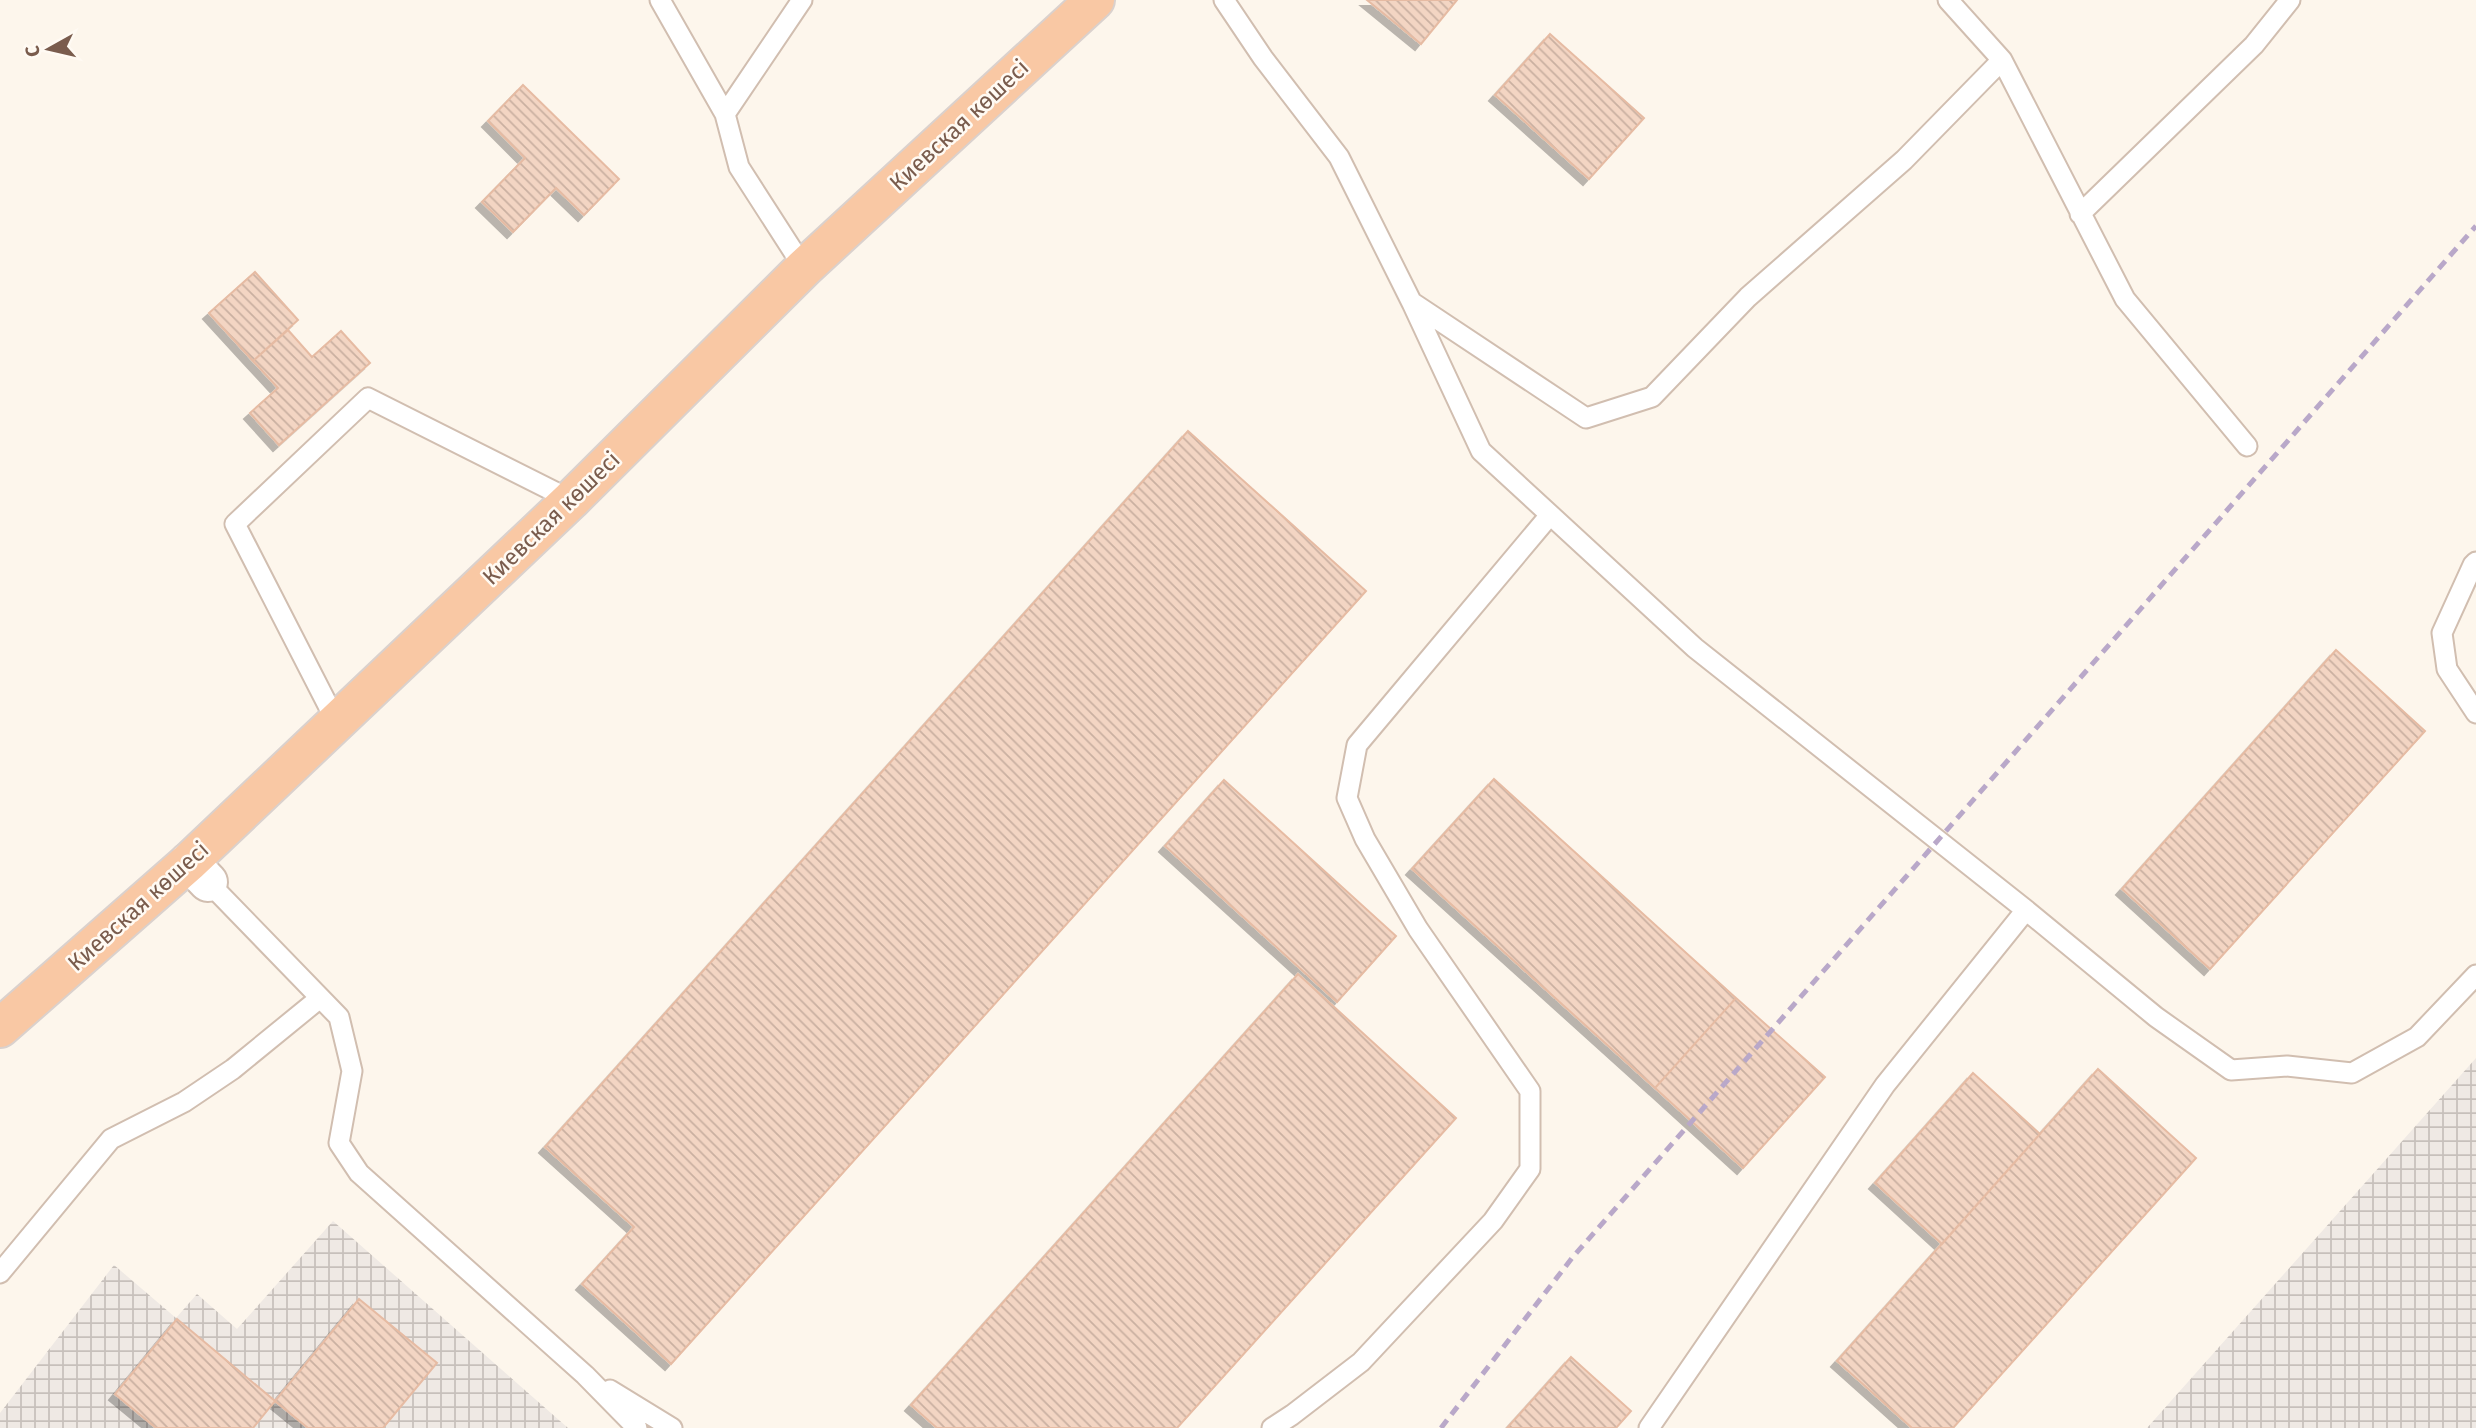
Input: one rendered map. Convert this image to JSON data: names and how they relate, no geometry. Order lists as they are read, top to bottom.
{
  "streets": {
    "highway": ["Киевская көшесі"]
  },
  "north": "left"
}
